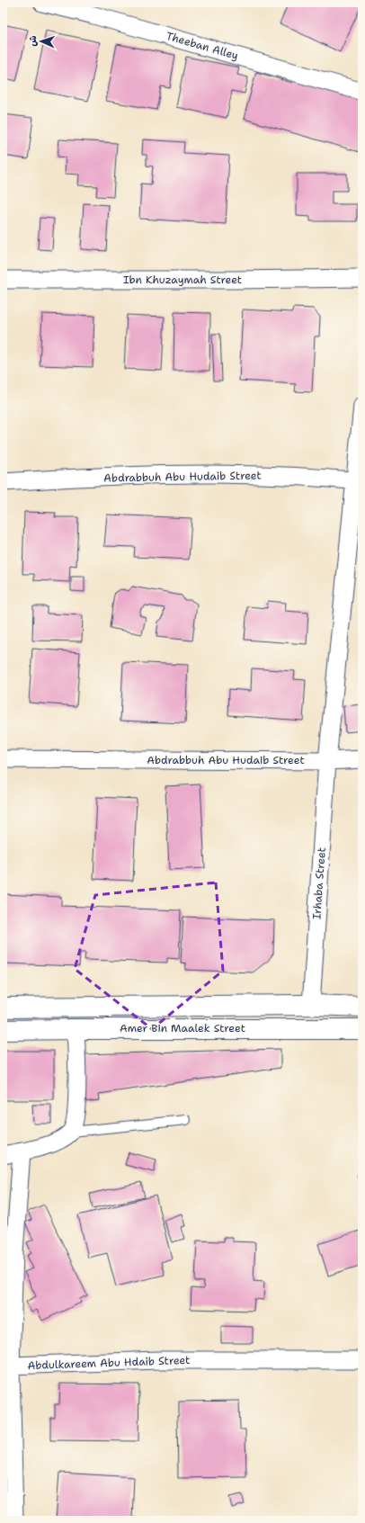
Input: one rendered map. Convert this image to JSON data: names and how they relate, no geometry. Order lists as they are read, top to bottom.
{
  "streets": {
    "street": [
      "Theeban Alley",
      "Ibn Khuzaymah Street",
      "Abdrabbuh Abu Hudaib Street",
      "Irhaba Street",
      "Amer Bin Maalek Street",
      "Abdulkareem Abu Hdaib Street"
    ]
  },
  "crossings": [
    ["Abdrabbuh Abu Hudaib Street", "Irhaba Street"],
    ["Irhaba Street", "Amer Bin Maalek Street"]
  ],
  "north": "left"
}
